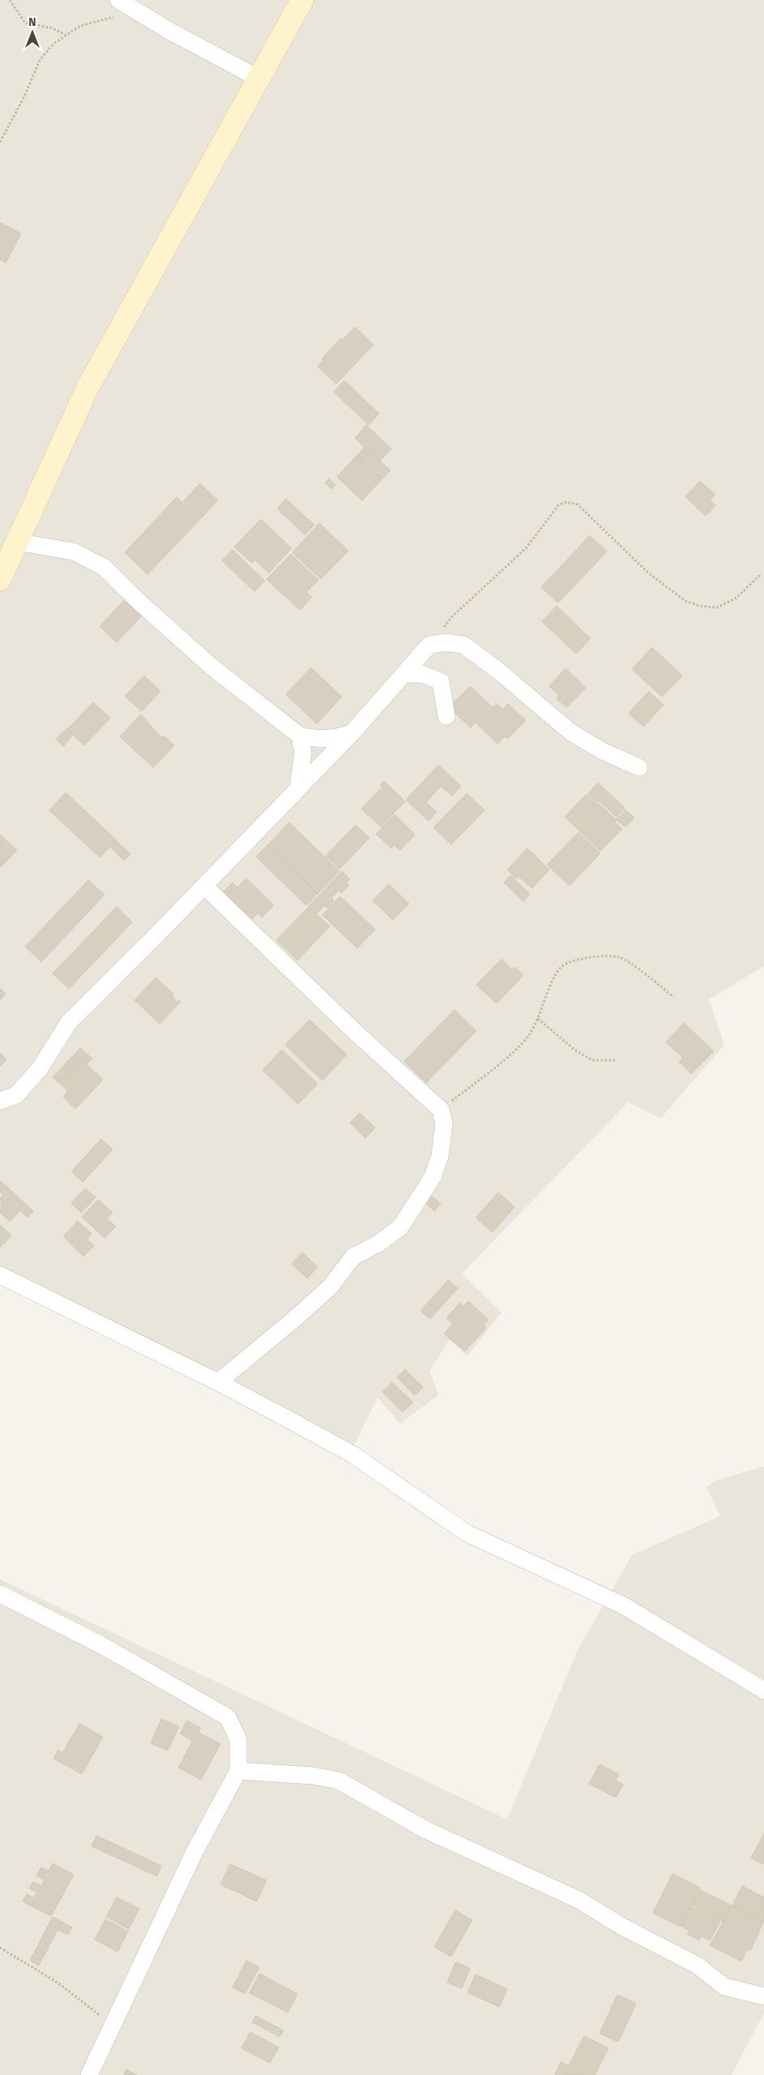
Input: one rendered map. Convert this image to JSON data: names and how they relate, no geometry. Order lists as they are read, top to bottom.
{
  "north": "top"
}
